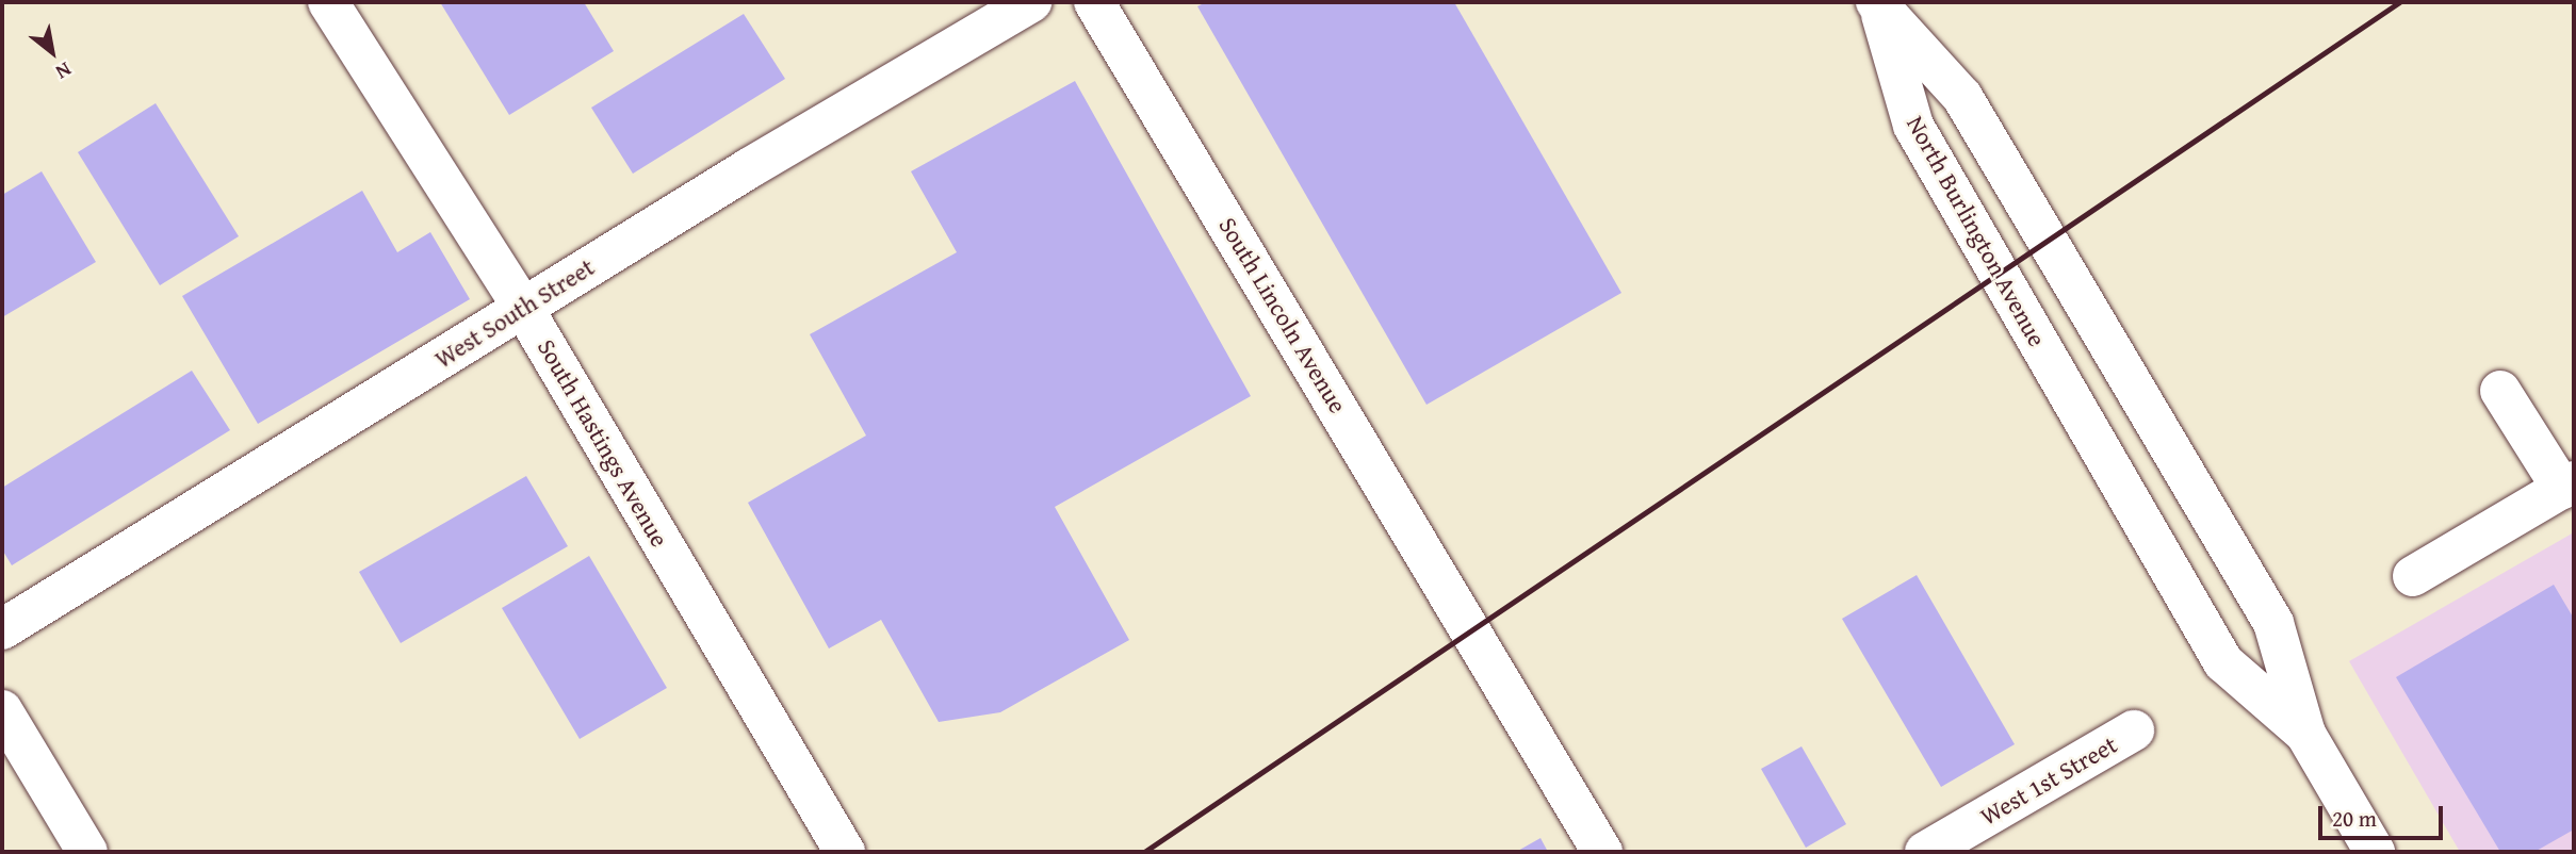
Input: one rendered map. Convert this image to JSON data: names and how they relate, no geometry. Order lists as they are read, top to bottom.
{
  "streets": {
    "main road": [
      "North Burlington Avenue",
      "West South Street",
      "South Lincoln Avenue",
      "South Hastings Avenue",
      "West 1st Street"
    ]
  },
  "crossings": [
    ["West South Street", "South Hastings Avenue"]
  ],
  "scale_bar": "20 m",
  "north": "bottom right"
}
